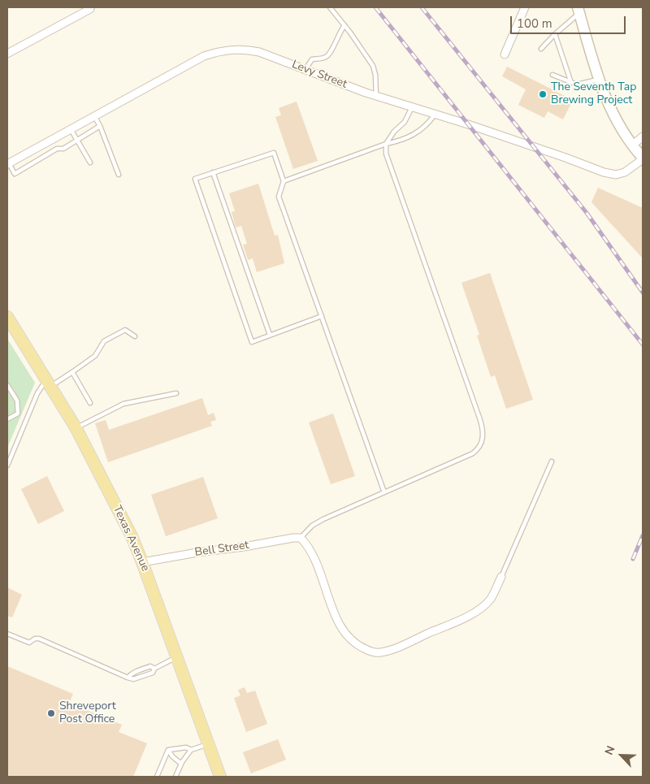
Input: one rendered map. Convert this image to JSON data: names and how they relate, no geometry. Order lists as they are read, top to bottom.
{
  "streets": {
    "main road": ["Texas Avenue"],
    "street": ["Levy Street", "Bell Street"]
  },
  "crossings": [
    ["Texas Avenue", "Bell Street"]
  ],
  "places": ["The Seventh Tap Brewing Project", "Shreveport Post Office"],
  "scale_bar": "100 m",
  "north": "top left"
}
